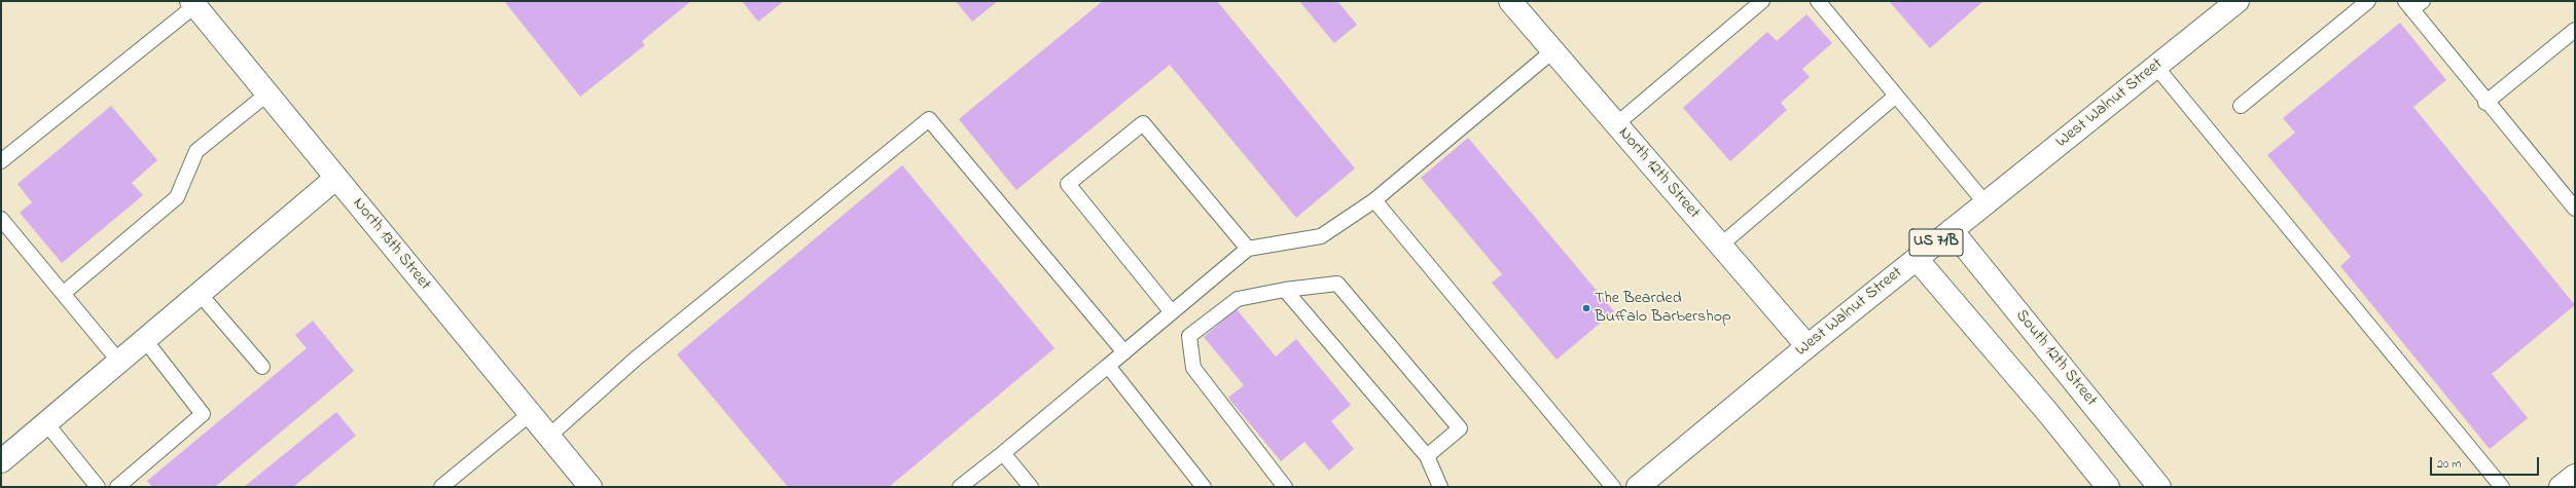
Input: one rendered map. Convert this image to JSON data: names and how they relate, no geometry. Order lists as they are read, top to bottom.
{
  "streets": {
    "street": [
      "West Walnut Street",
      "North 12th Street",
      "US 71B",
      "North 13th Street",
      "South 12th Street"
    ]
  },
  "crossings": [
    ["West Walnut Street", "North 12th Street"],
    ["West Walnut Street", "South 12th Street"]
  ],
  "places": ["The Bearded Buffalo Barbershop"],
  "scale_bar": "20 m"
}
